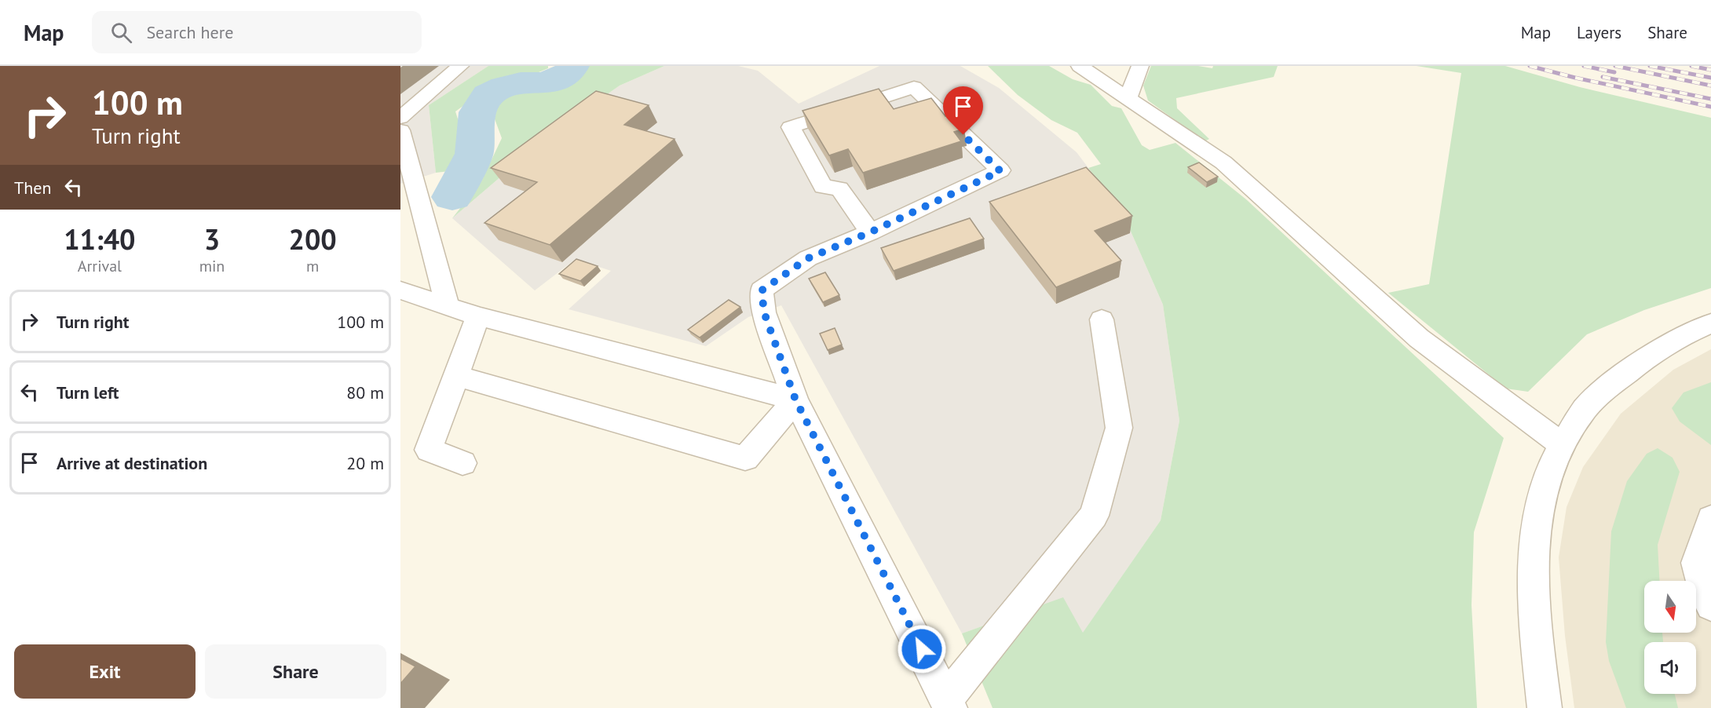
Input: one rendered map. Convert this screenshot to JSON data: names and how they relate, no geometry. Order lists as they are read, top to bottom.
{
  "north": "bottom",
  "page": {
    "header": "Map",
    "search": "Search here",
    "nav": ["Map", "Layers", "Share"],
    "turn": ["100 m", "Turn right"],
    "then": "Then",
    "eta": [
      "11:40",
      "Arrival",
      "3",
      "min",
      "200",
      "m"
    ],
    "list": [
      {
        "name": "Turn right",
        "value": "100 m"
      },
      {
        "name": "Turn left",
        "value": "80 m"
      },
      {
        "name": "Arrive at destination",
        "value": "20 m"
      }
    ],
    "buttons": ["Exit", "Share"]
  }
}
